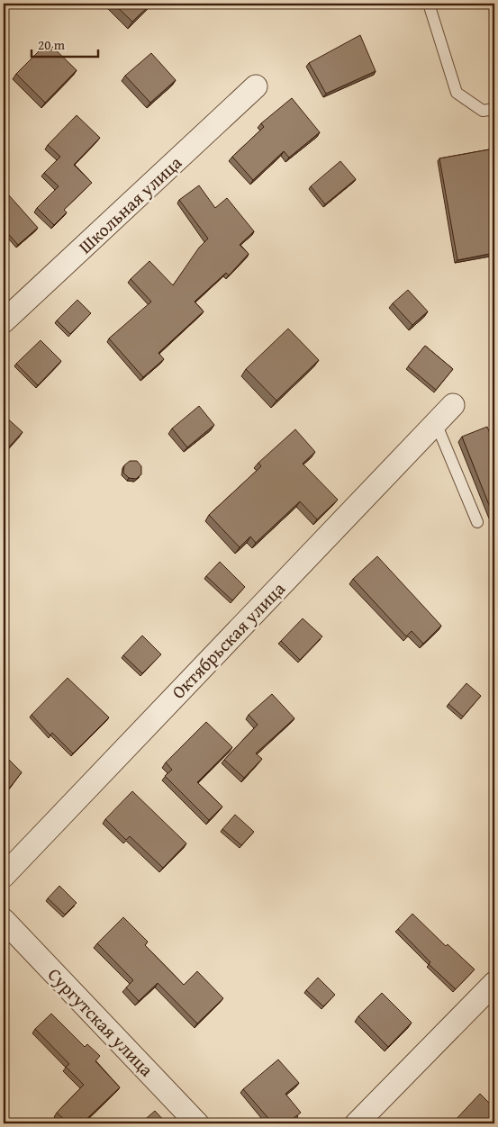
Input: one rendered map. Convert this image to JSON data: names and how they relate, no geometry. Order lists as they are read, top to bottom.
{
  "streets": {
    "street": ["Школьная улица", "Октябрьская улица", "Сургутская улица"]
  },
  "scale_bar": "20 m"
}
